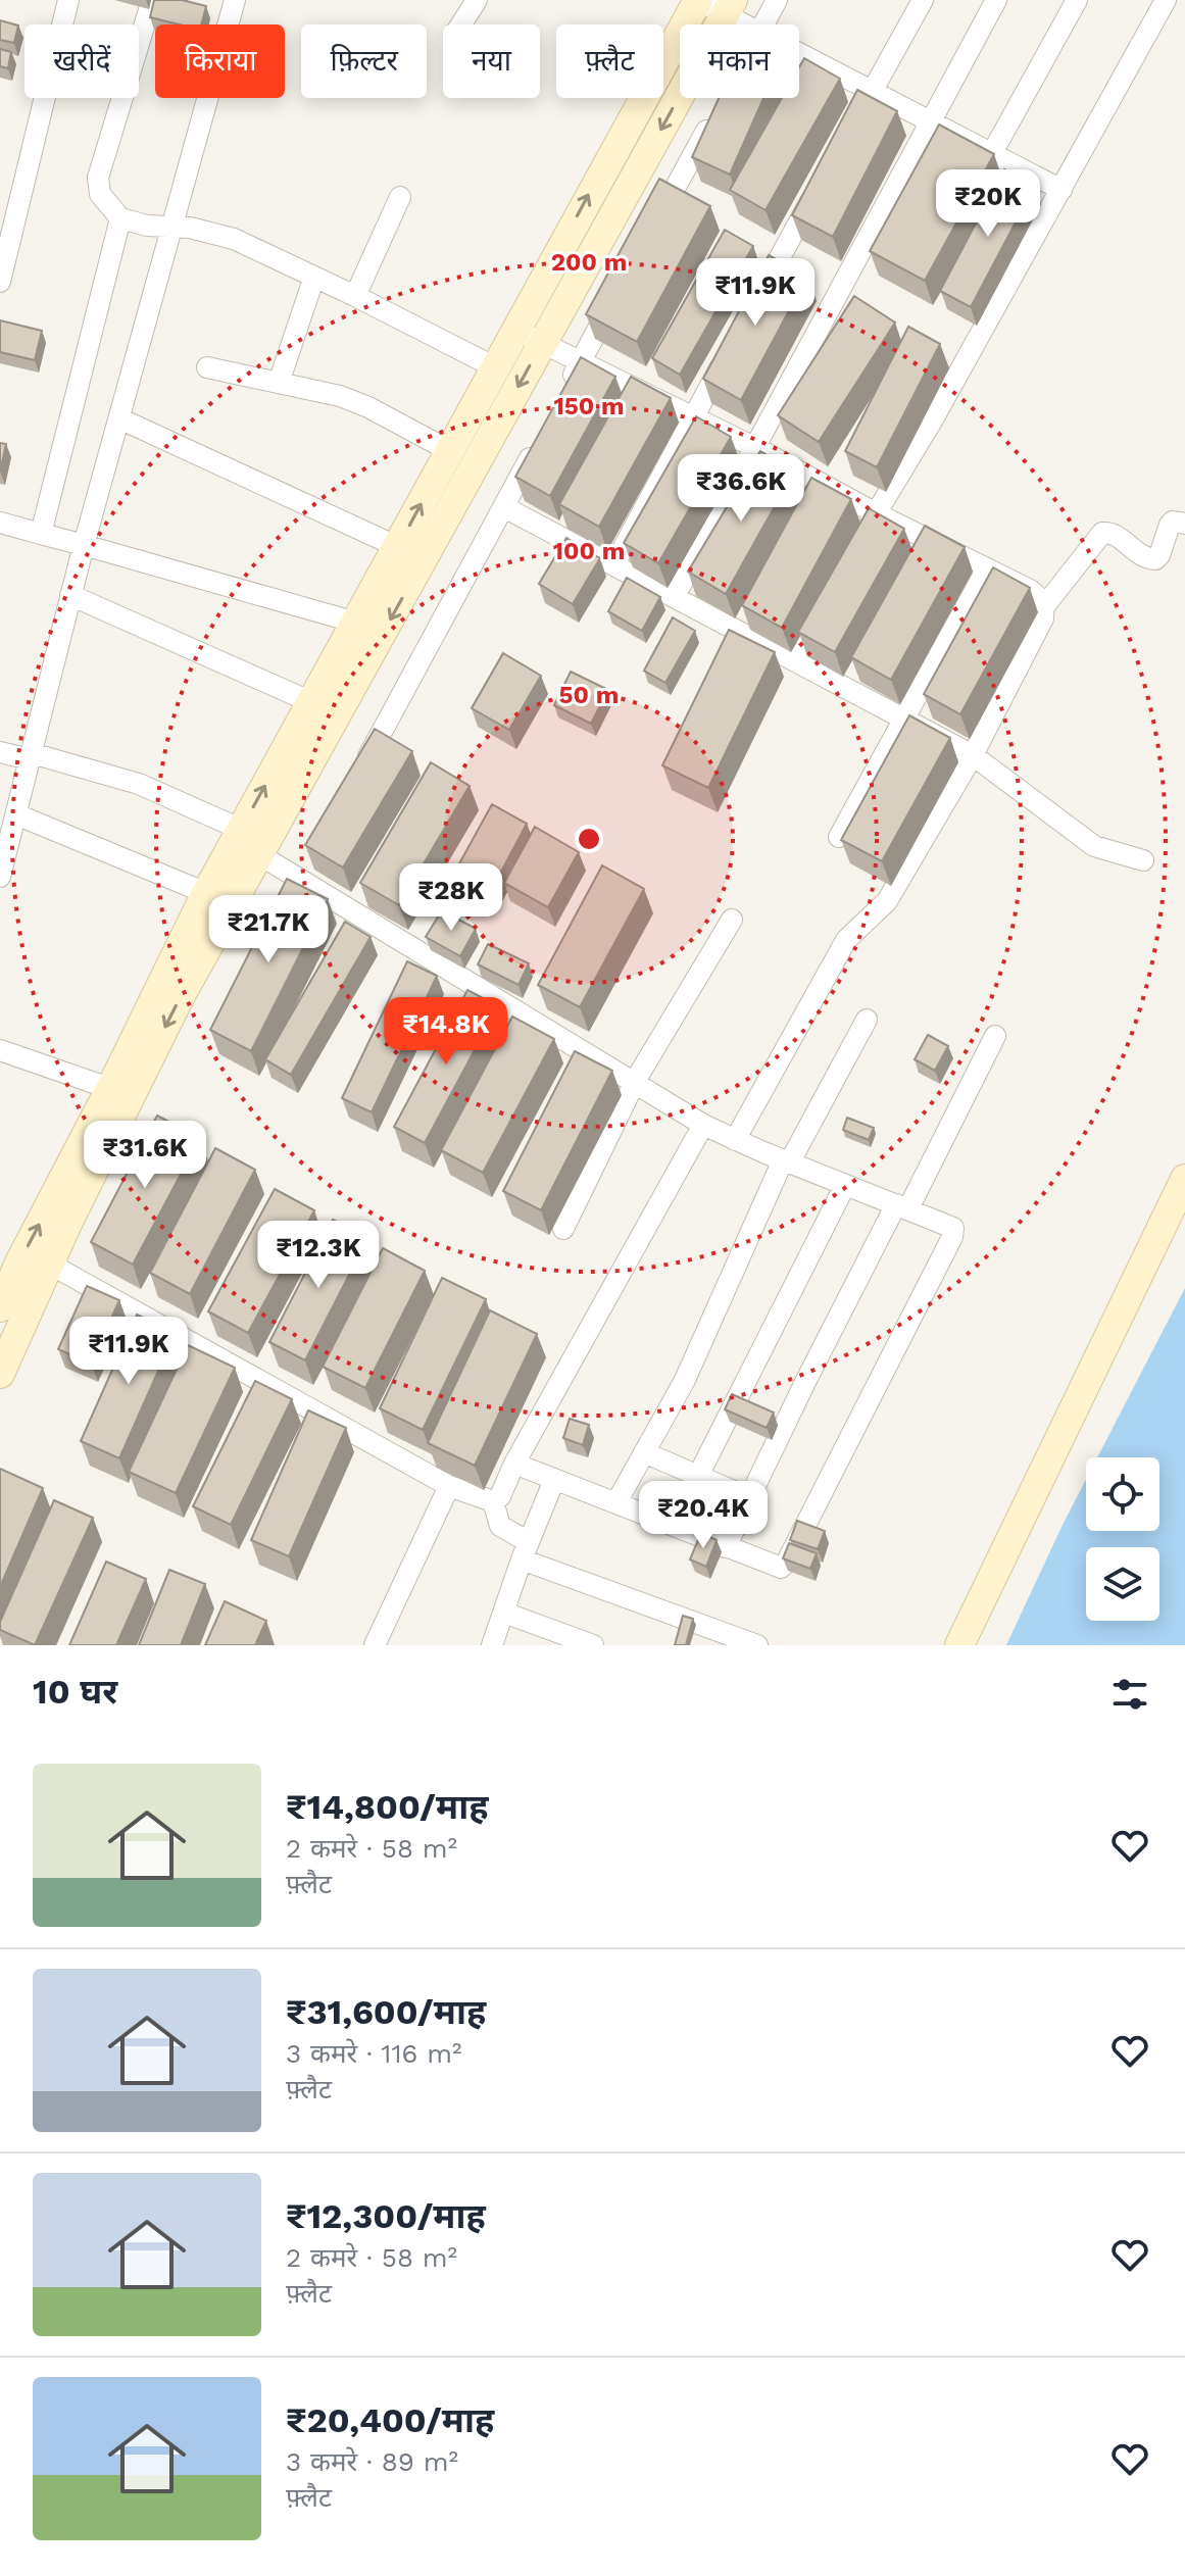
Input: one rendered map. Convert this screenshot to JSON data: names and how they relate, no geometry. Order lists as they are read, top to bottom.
{
  "page": {
    "chip": [
      "खरीदें",
      "किराया",
      "फ़िल्टर",
      "नया",
      "फ़्लैट",
      "मकान"
    ],
    "price": [
      "₹20K",
      "₹11.9K",
      "₹36.6K",
      "₹28K",
      "₹21.7K",
      "₹14.8K",
      "₹31.6K",
      "₹12.3K",
      "₹11.9K",
      "₹20.4K"
    ],
    "heading": "10 घर",
    "list": [
      {
        "name": "₹14,800/माह",
        "note": "2 कमरे · 58 m² · फ़्लैट"
      },
      {
        "name": "₹31,600/माह",
        "note": "3 कमरे · 116 m² · फ़्लैट"
      },
      {
        "name": "₹12,300/माह",
        "note": "2 कमरे · 58 m² · फ़्लैट"
      },
      {
        "name": "₹20,400/माह",
        "note": "3 कमरे · 89 m² · फ़्लैट"
      }
    ]
  },
  "rings": [
    "200 m",
    "150 m",
    "100 m",
    "50 m"
  ]
}
